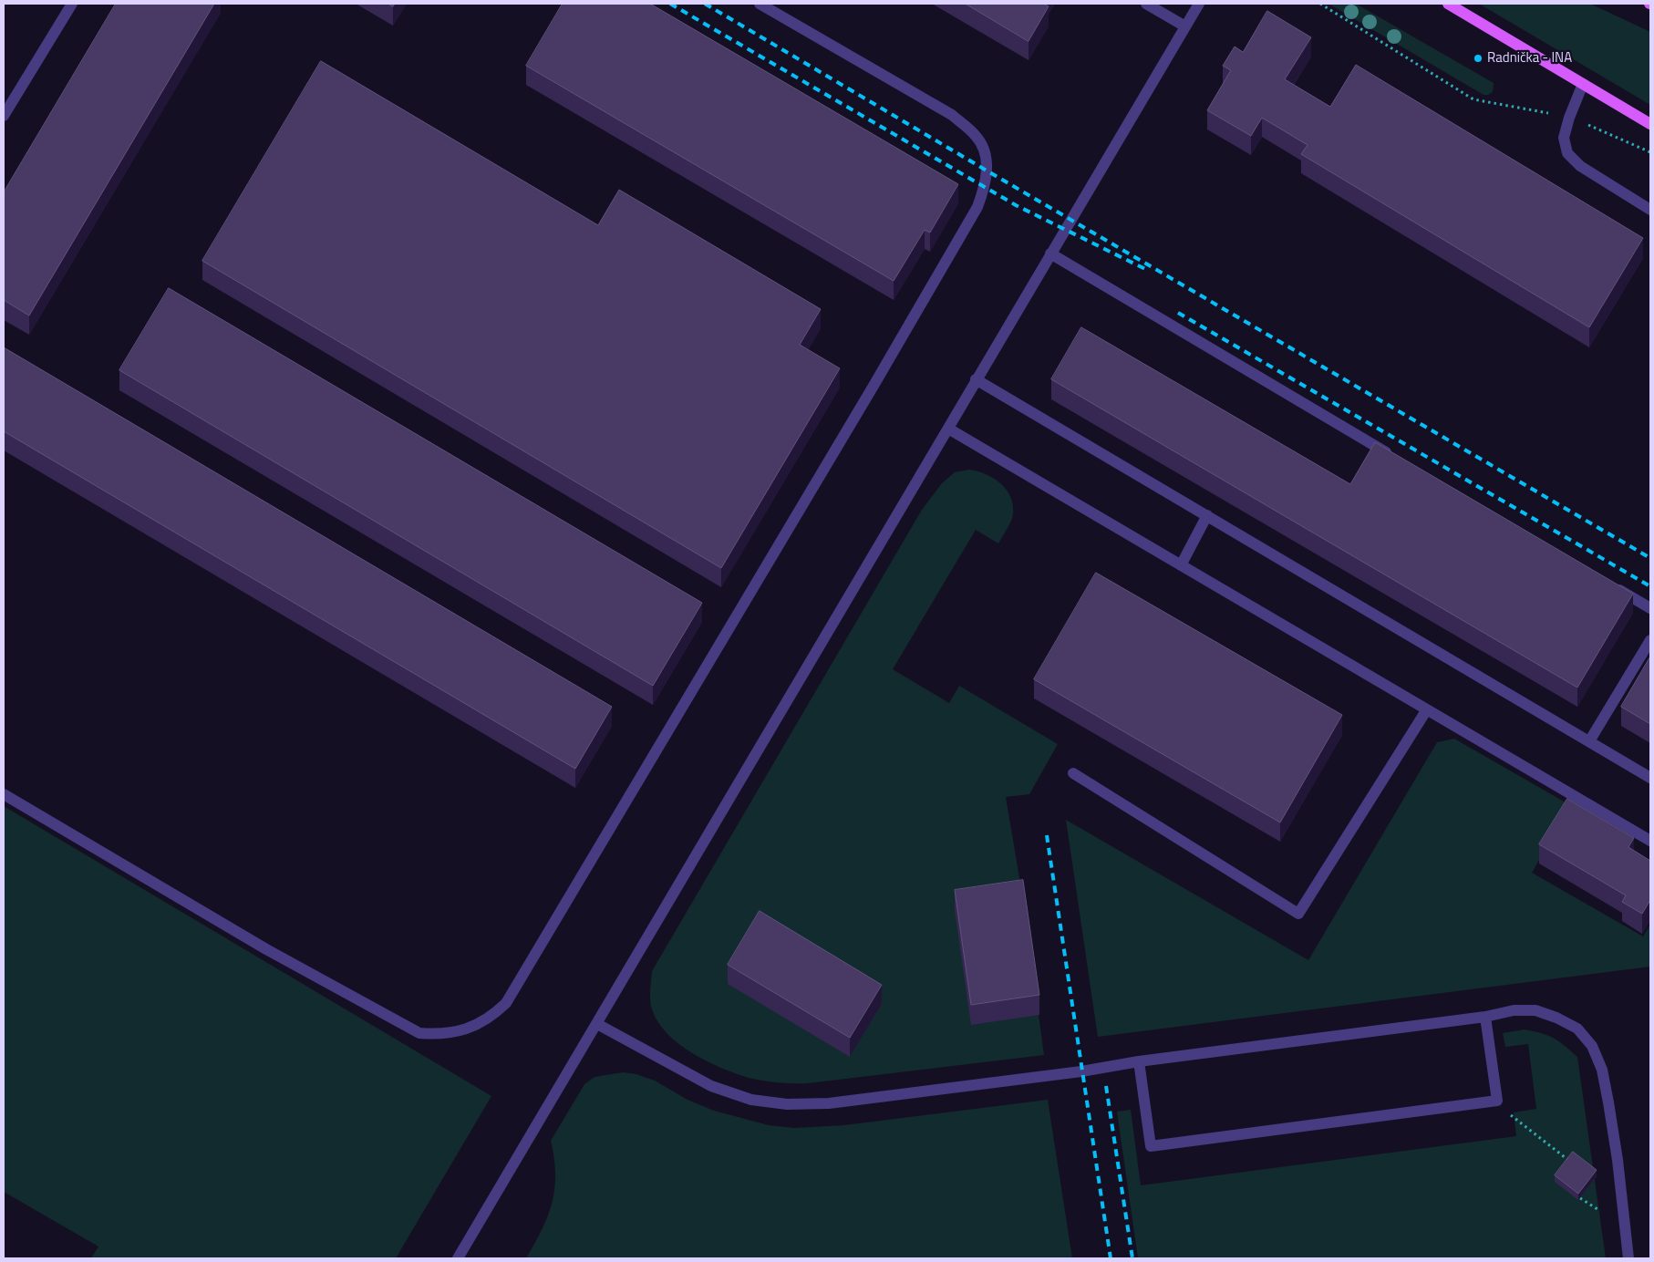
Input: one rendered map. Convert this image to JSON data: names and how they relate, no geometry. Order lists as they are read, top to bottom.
{
  "places": ["Radnička - INA"]
}
